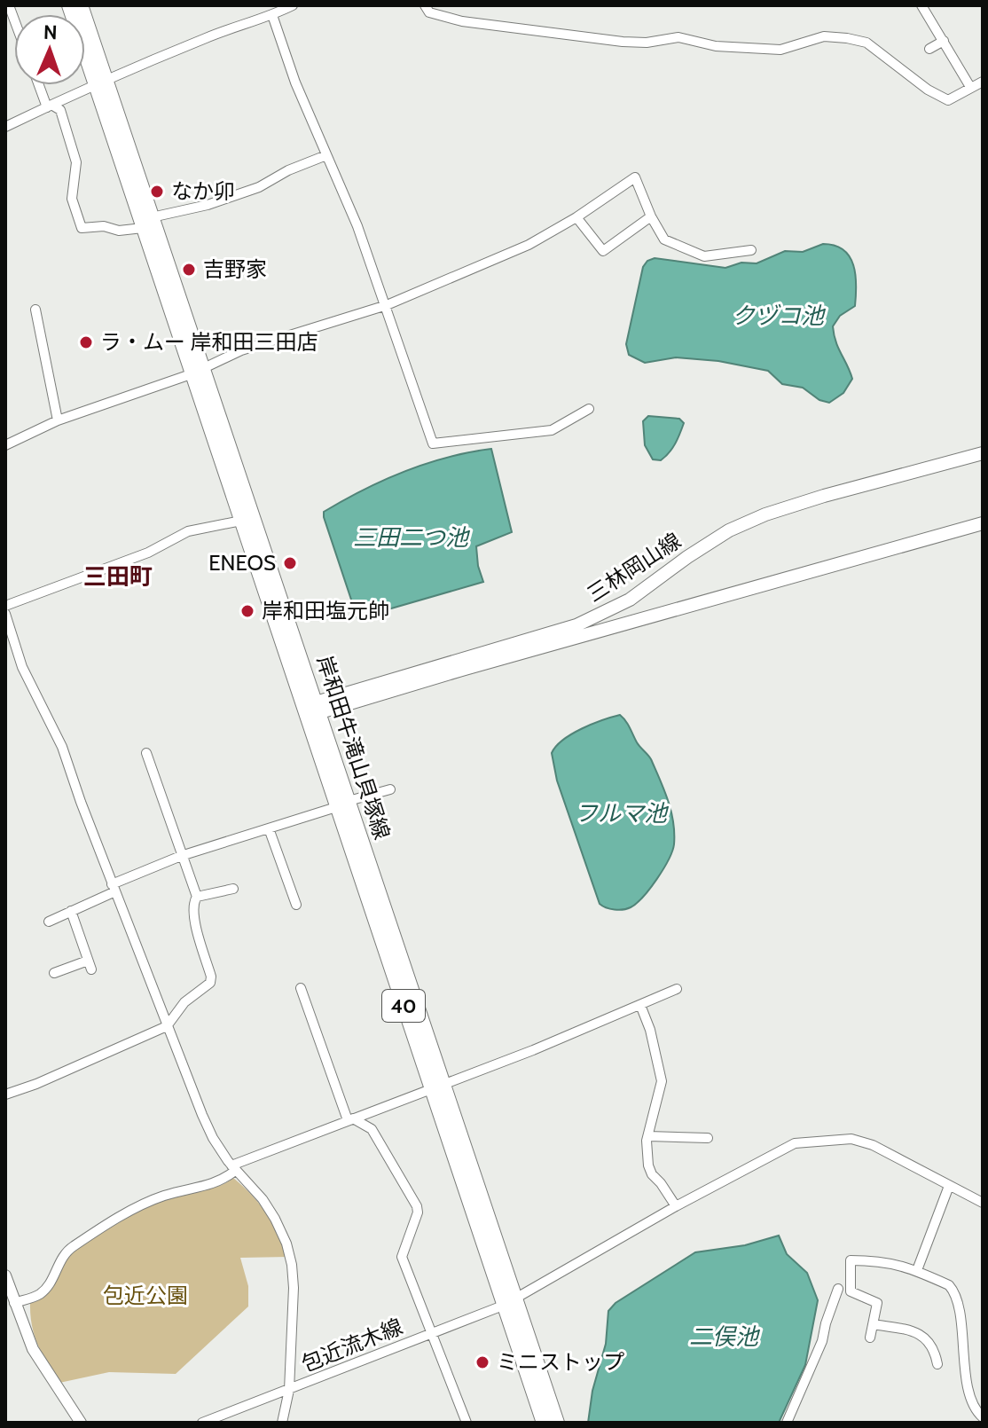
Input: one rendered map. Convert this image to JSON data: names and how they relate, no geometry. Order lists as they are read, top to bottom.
{
  "streets": {
    "main road": ["三林岡山線", "岸和田牛滝山貝塚線", "40"],
    "street": ["包近流木線"]
  },
  "crossings": [
    ["三林岡山線", "岸和田牛滝山貝塚線"],
    ["岸和田牛滝山貝塚線", "包近流木線"]
  ],
  "districts": ["三田町"],
  "water": [
    "クヅコ池",
    "三田二つ池",
    "フルマ池",
    "二俣池"
  ],
  "parks": ["包近公園"],
  "places": [
    "なか卯",
    "吉野家",
    "ラ・ムー 岸和田三田店",
    "ENEOS",
    "岸和田塩元帥",
    "ミニストップ"
  ],
  "north": "top"
}
